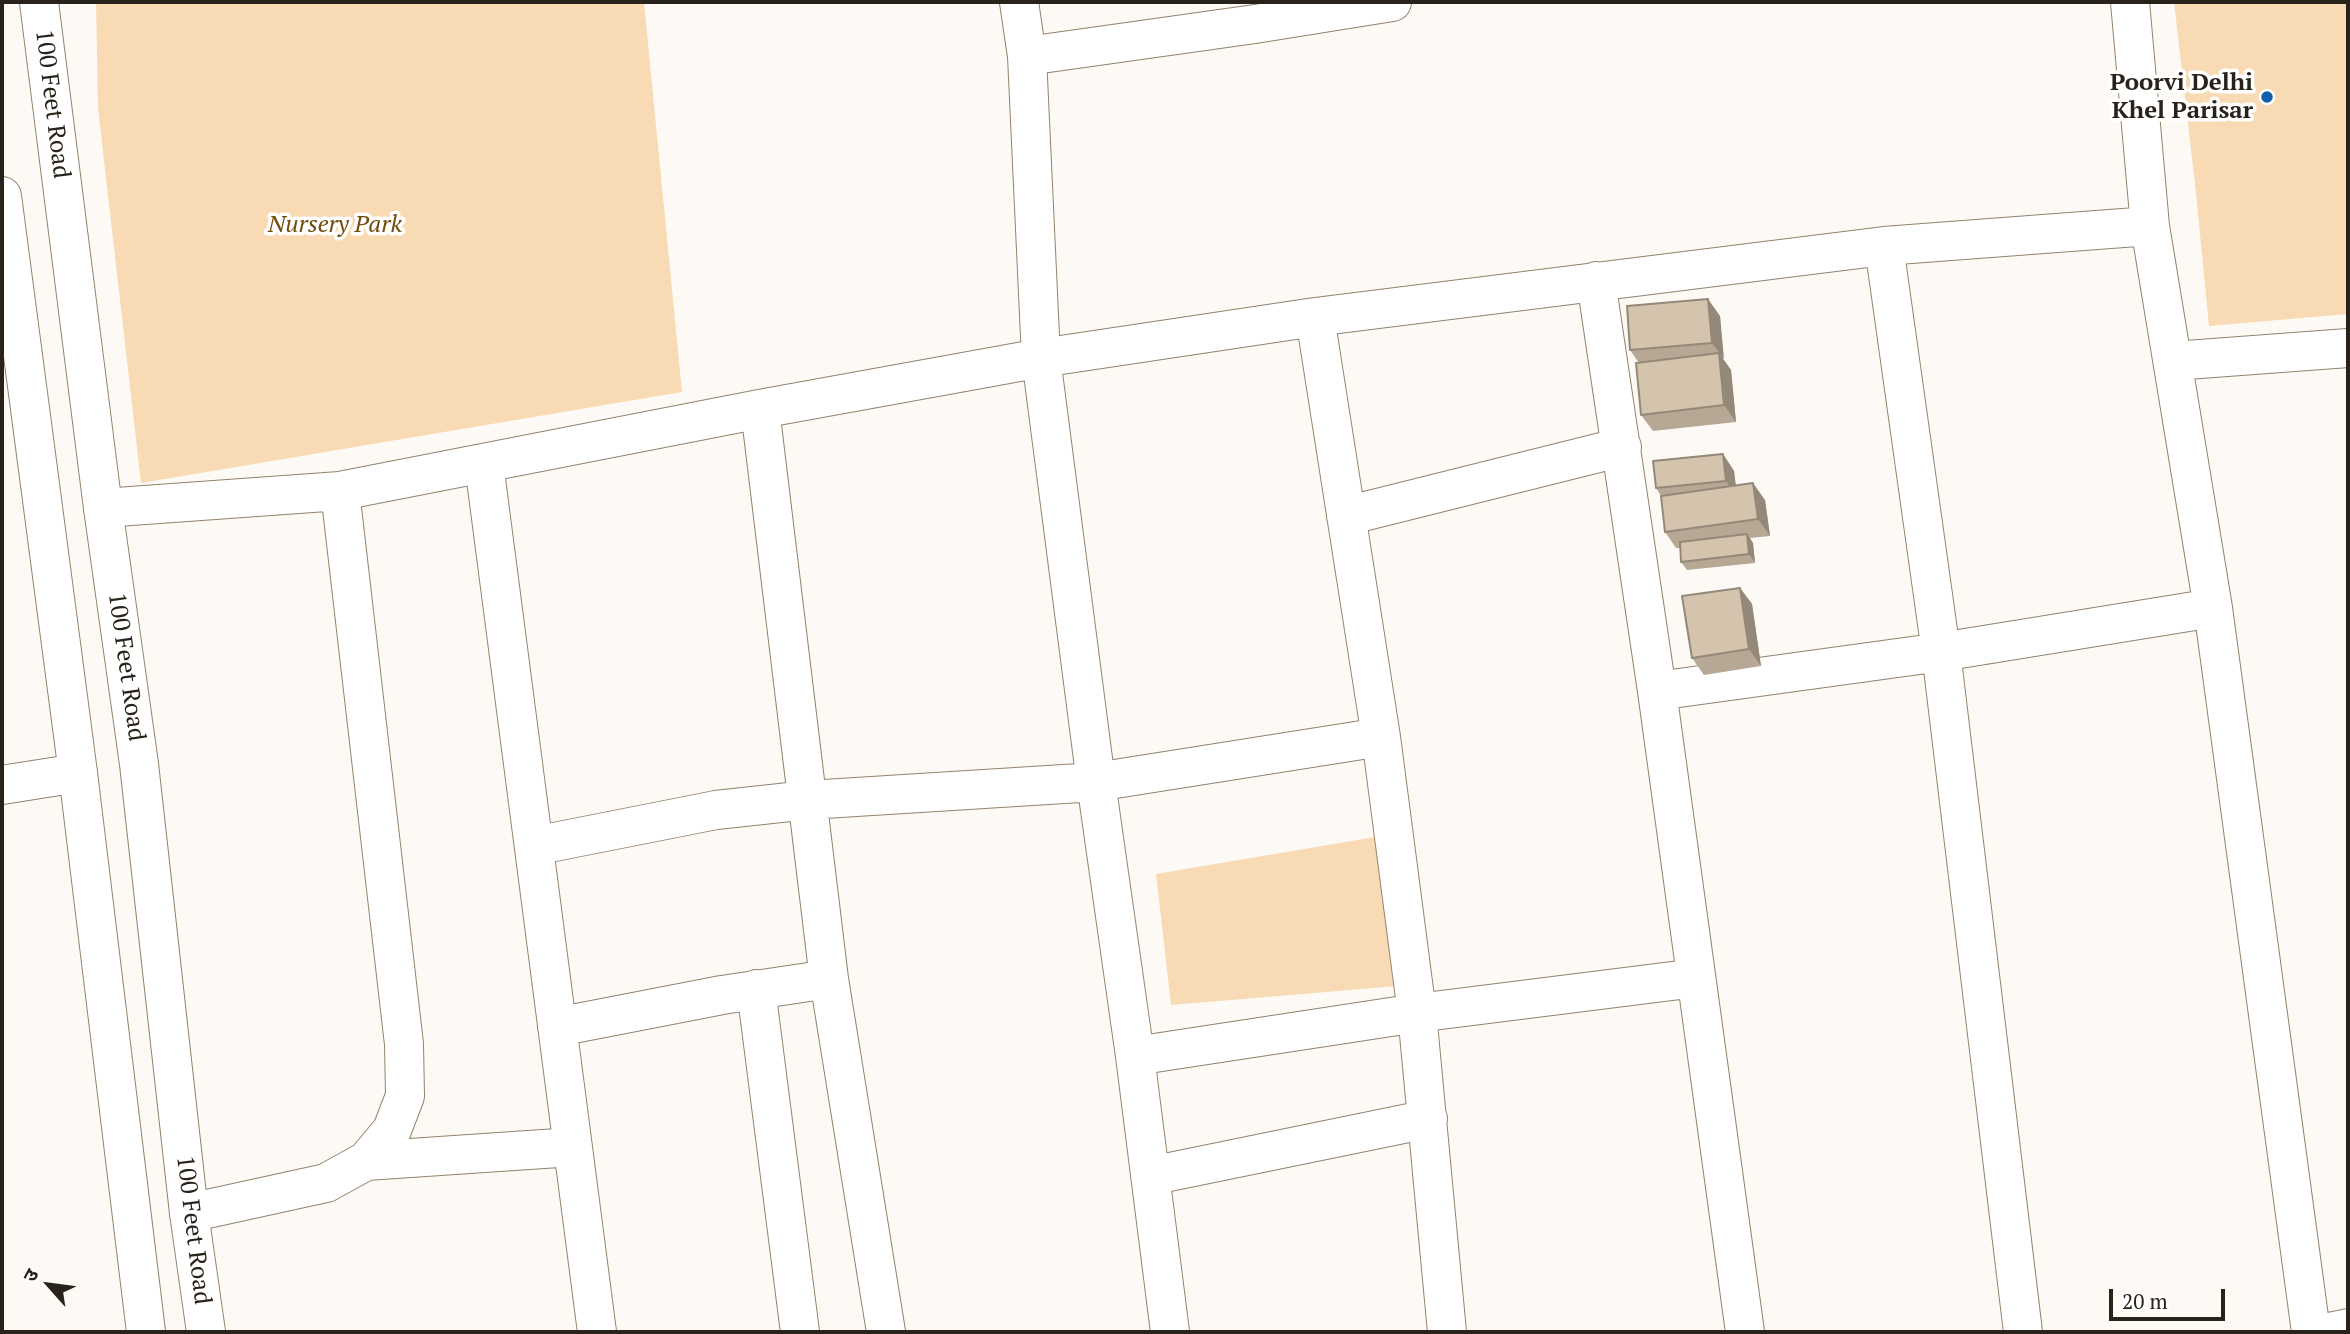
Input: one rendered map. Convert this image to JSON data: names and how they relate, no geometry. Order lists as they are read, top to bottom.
{
  "streets": {
    "street": ["100 Feet Road"]
  },
  "parks": ["Nursery Park"],
  "places": ["Poorvi Delhi Khel Parisar"],
  "scale_bar": "20 m",
  "north": "top left"
}
